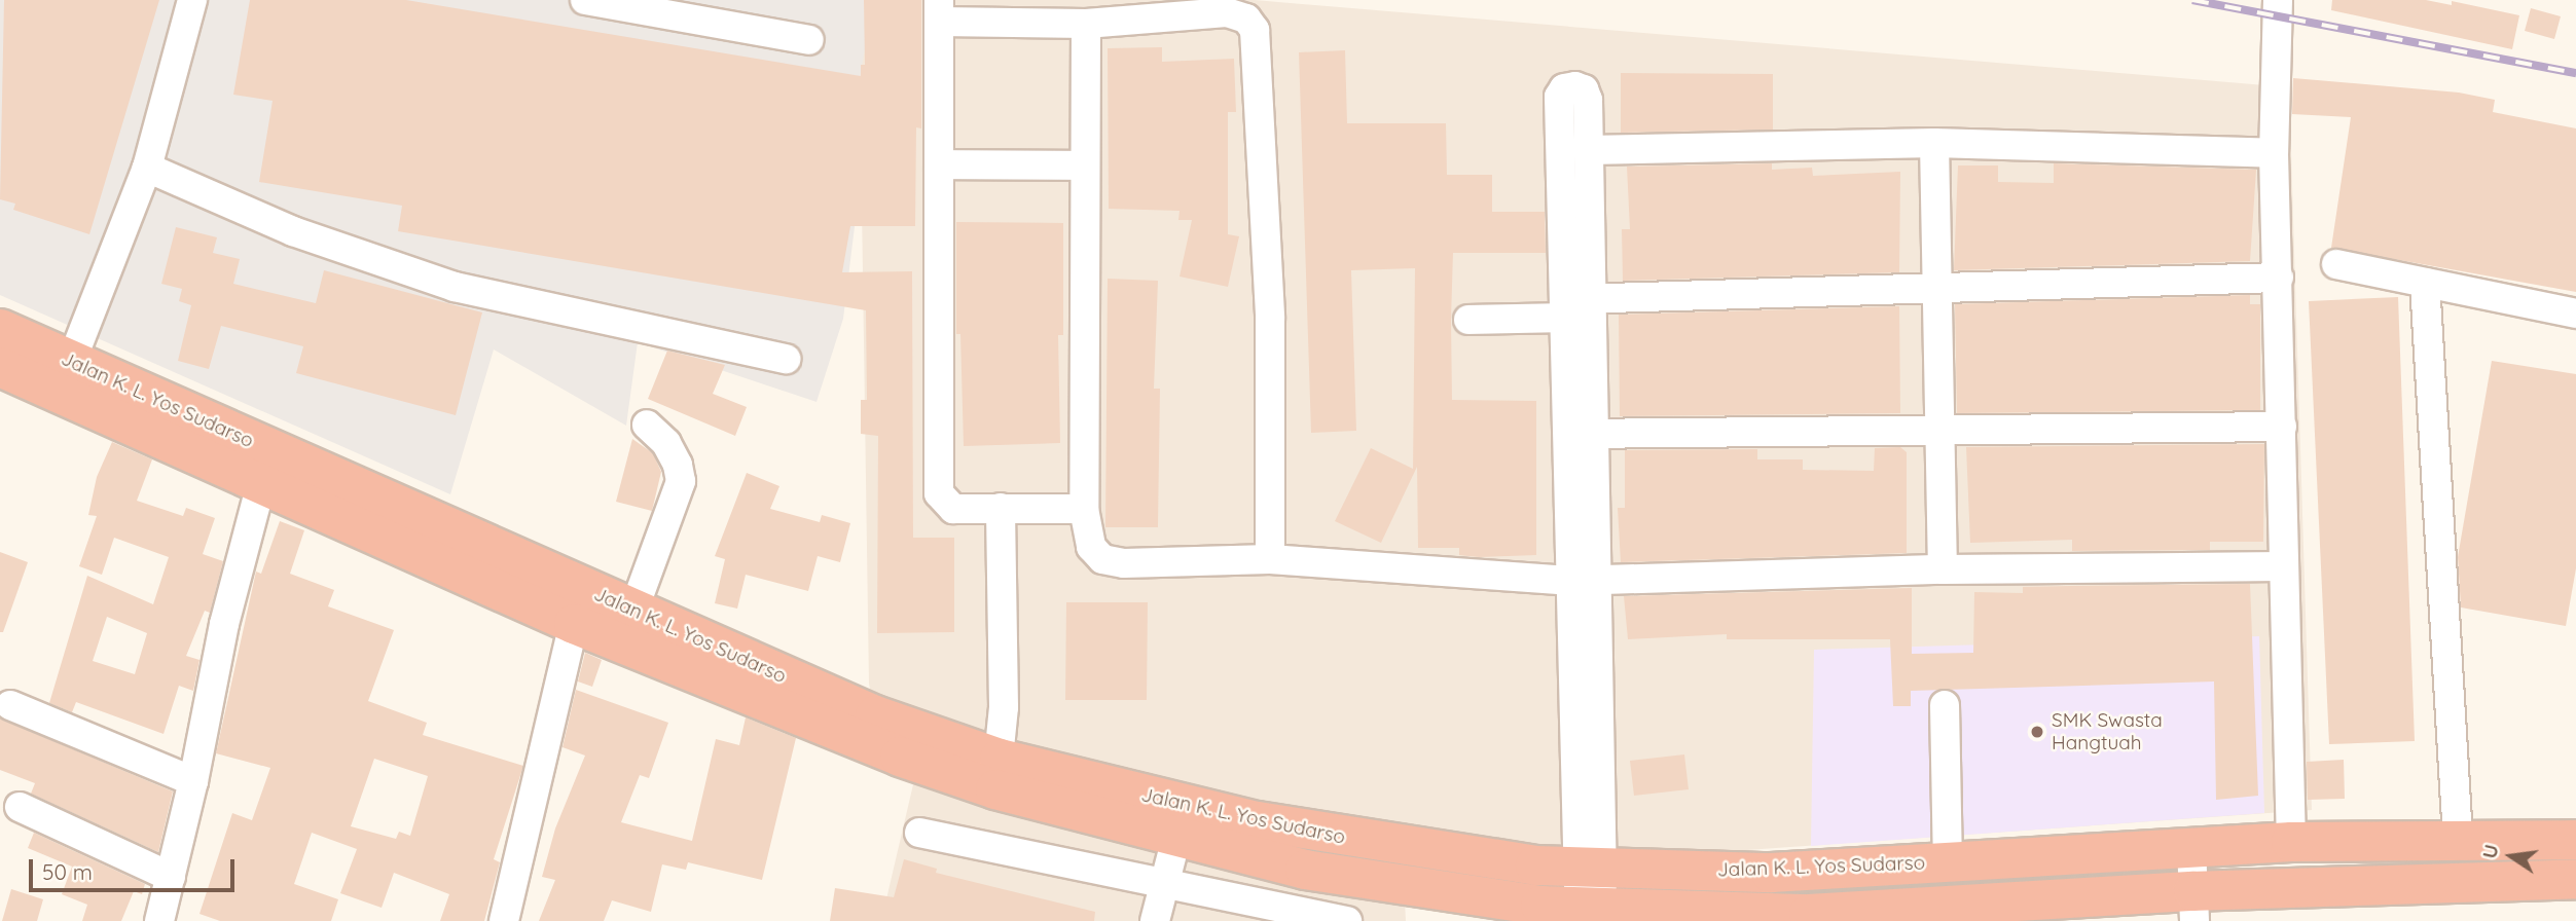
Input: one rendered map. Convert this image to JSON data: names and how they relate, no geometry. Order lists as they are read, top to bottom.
{
  "streets": {
    "highway": ["Jalan K. L. Yos Sudarso"]
  },
  "places": ["SMK Swasta Hangtuah"],
  "scale_bar": "50 m",
  "north": "left"
}
